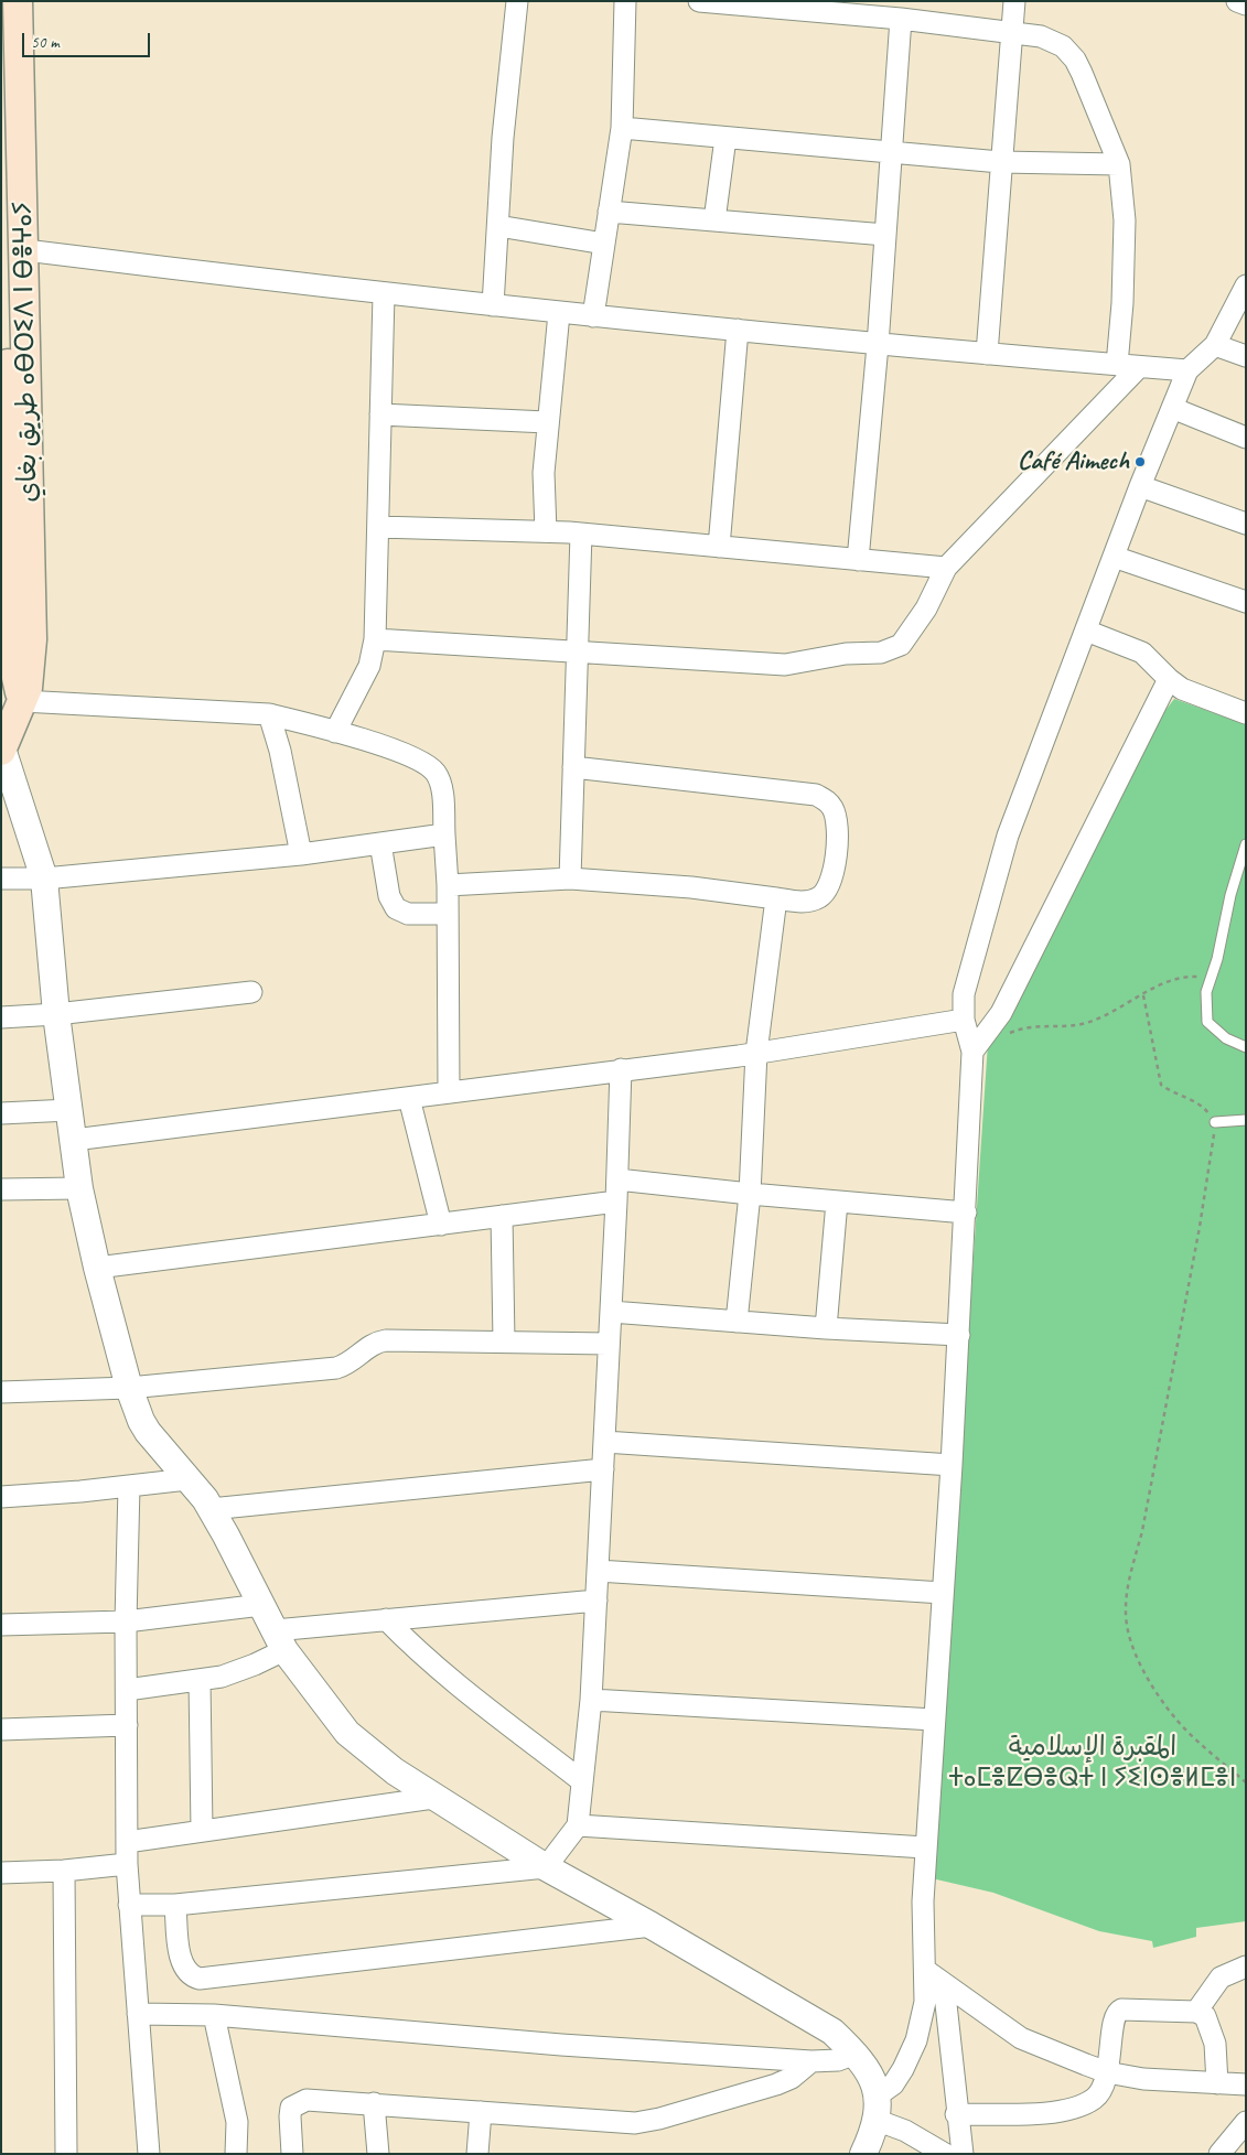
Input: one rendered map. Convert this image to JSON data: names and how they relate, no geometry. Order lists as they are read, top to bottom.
{
  "streets": {
    "main road": ["طريق بغاي ⴰⴱⵔⵉⴷ ⵏ ⴱⴻⵖⴰⵢ"]
  },
  "parks": ["المقبرة الإسلامية ⵜⴰⵎⴻⵇⴱⴻⵕⵜ ⵏ ⵢⵉⵏⵙⴻⵍⵎⴻⵏ"],
  "places": ["Café Aimech"],
  "scale_bar": "50 m"
}
